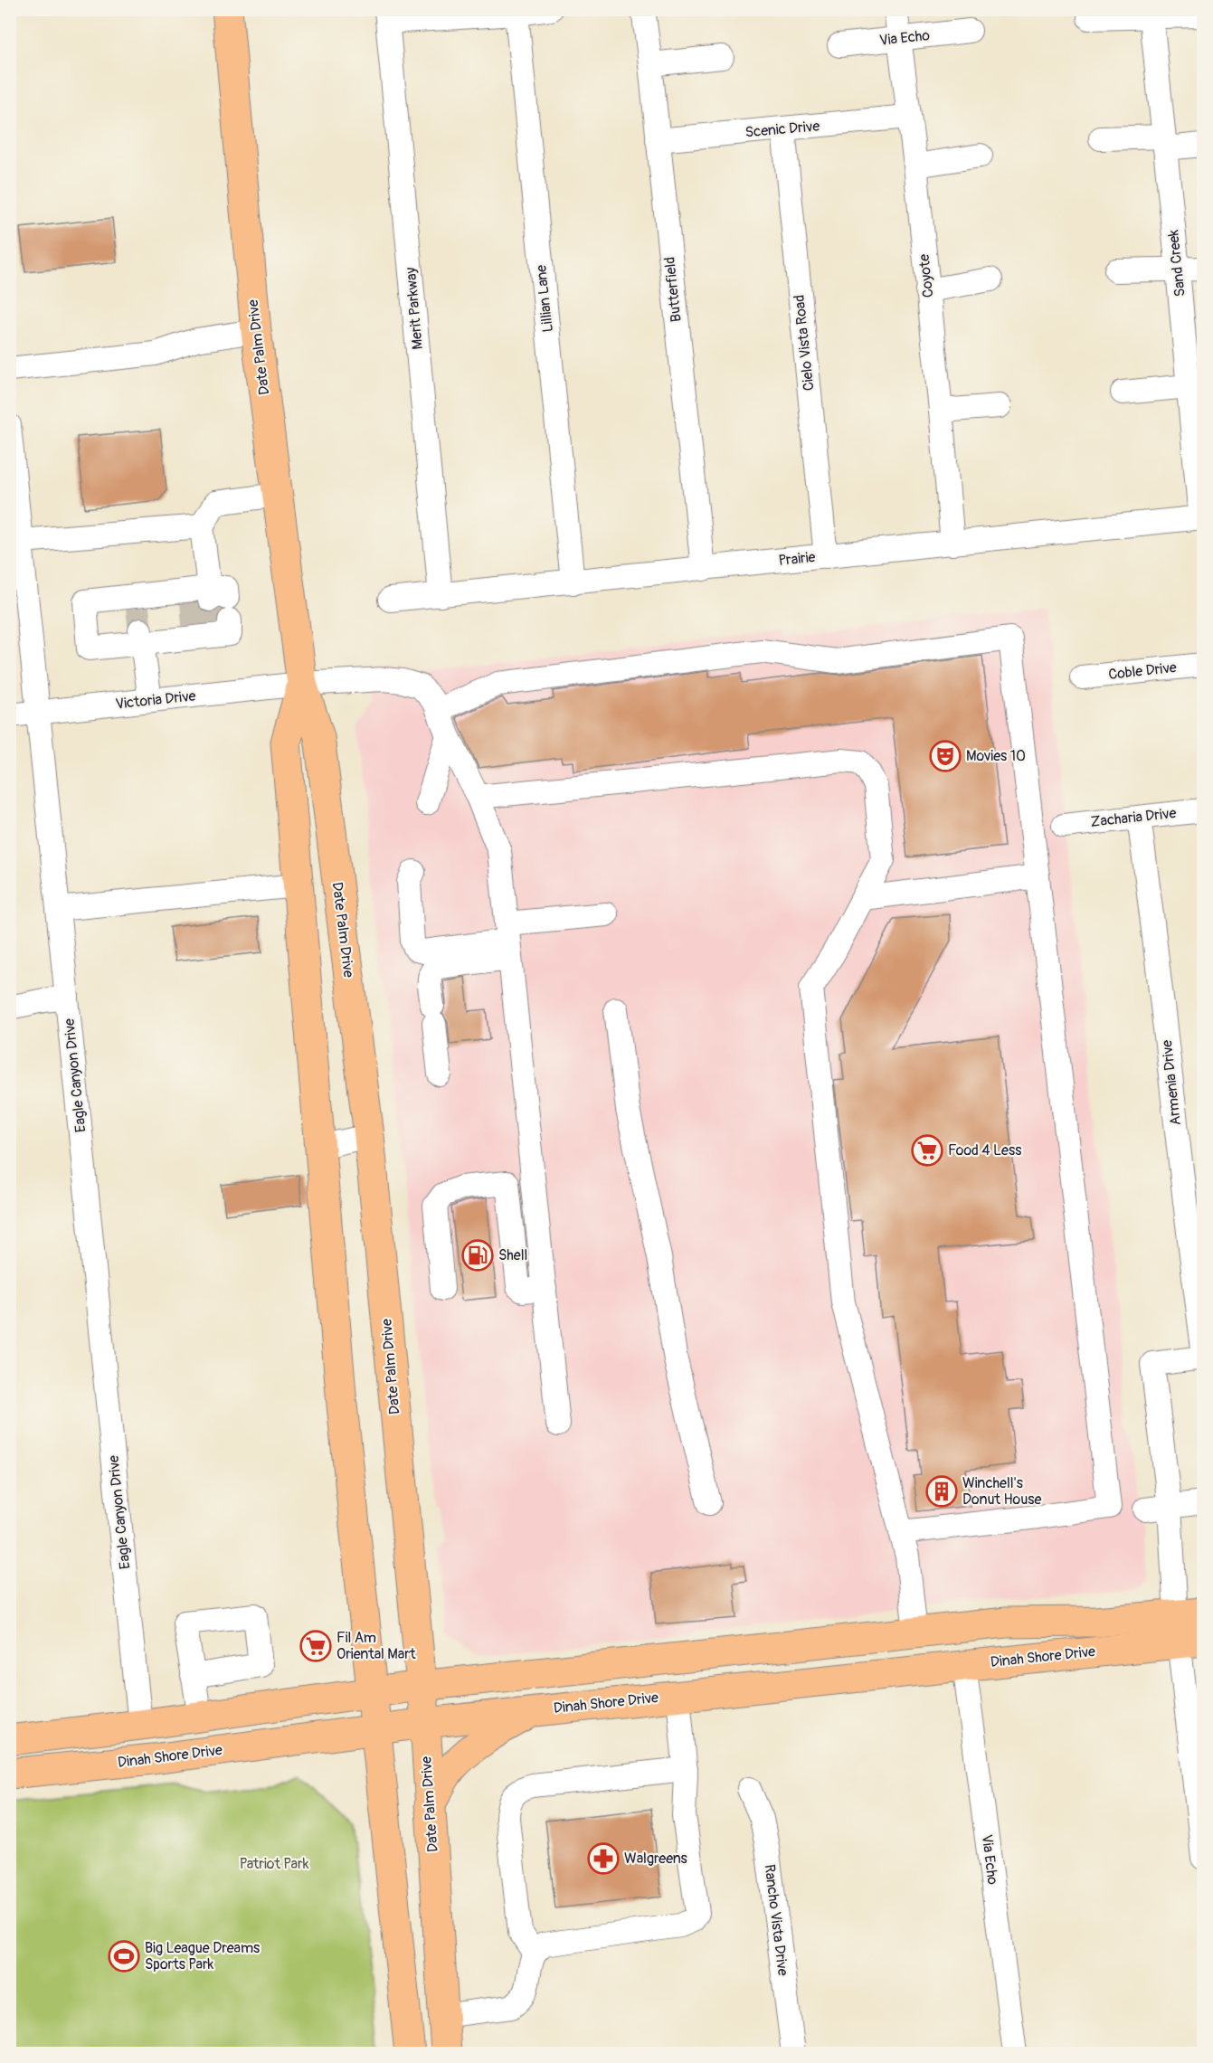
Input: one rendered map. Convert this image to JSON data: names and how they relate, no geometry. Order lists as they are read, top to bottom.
{
  "streets": {
    "main road": ["Date Palm Drive", "Dinah Shore Drive"],
    "street": [
      "Via Echo",
      "Scenic Drive",
      "Sand Creek",
      "Coyote",
      "Butterfield",
      "Lillian Lane",
      "Merit Parkway",
      "Cielo Vista Road",
      "Prairie",
      "Coble Drive",
      "Victoria Drive",
      "Zacharia Drive",
      "Eagle Canyon Drive",
      "Armenia Drive",
      "Rancho Vista Drive"
    ]
  },
  "crossings": [
    ["Via Echo", "Coyote"],
    ["Via Echo", "Dinah Shore Drive"],
    ["Scenic Drive", "Coyote"],
    ["Scenic Drive", "Butterfield"],
    ["Scenic Drive", "Cielo Vista Road"],
    ["Sand Creek", "Prairie"],
    ["Coyote", "Prairie"],
    ["Butterfield", "Prairie"],
    ["Lillian Lane", "Prairie"],
    ["Merit Parkway", "Prairie"],
    ["Cielo Vista Road", "Prairie"],
    ["Date Palm Drive", "Victoria Drive"],
    ["Date Palm Drive", "Dinah Shore Drive"],
    ["Victoria Drive", "Eagle Canyon Drive"],
    ["Zacharia Drive", "Armenia Drive"],
    ["Eagle Canyon Drive", "Dinah Shore Drive"]
  ],
  "parks": ["Patriot Park"],
  "places": {
    "theatre": ["Movies 10"],
    "supermarket": ["Food 4 Less", "Fil Am Oriental Mart"],
    "fuel station": ["Shell"],
    "building": ["Winchell's Donut House"],
    "pharmacy": ["Walgreens"],
    "sports": ["Big League Dreams Sports Park"]
  }
}
